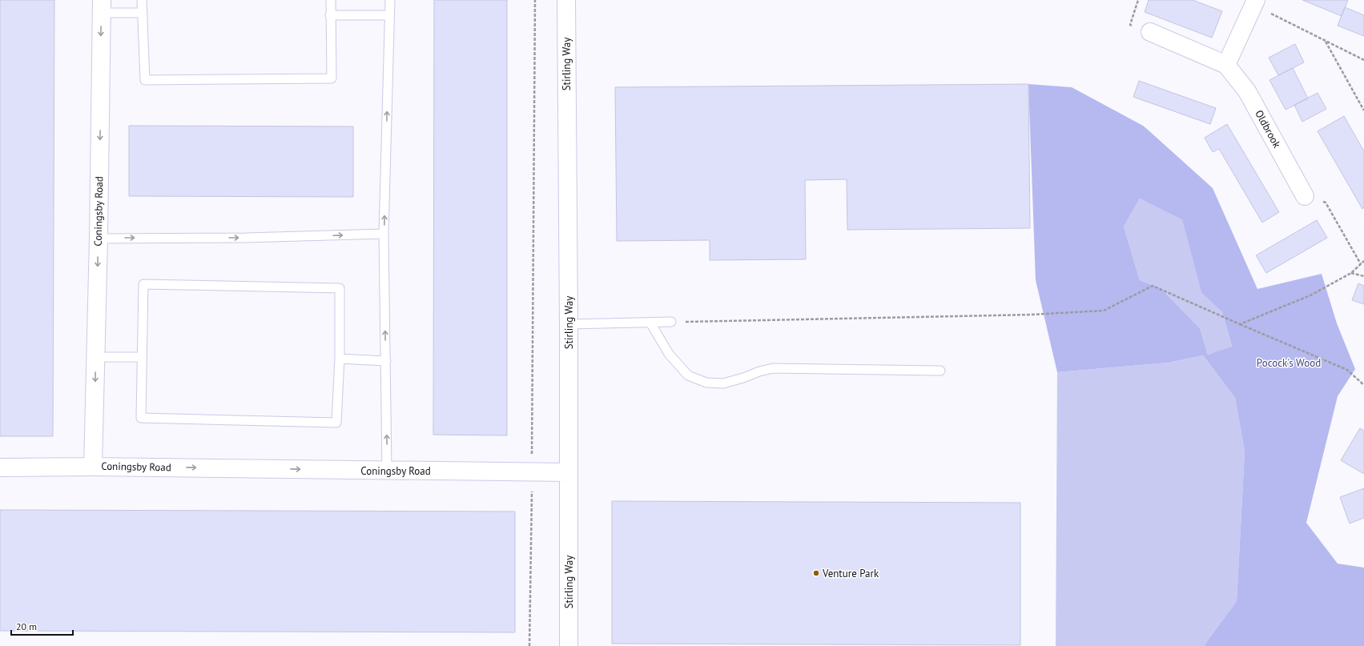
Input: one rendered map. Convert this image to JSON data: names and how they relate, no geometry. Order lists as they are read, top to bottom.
{
  "streets": {
    "street": ["Stirling Way", "Oldbrook", "Coningsby Road"]
  },
  "crossings": [
    ["Stirling Way", "Coningsby Road"]
  ],
  "parks": ["Pocock's Wood"],
  "places": ["Venture Park"],
  "scale_bar": "20 m"
}
